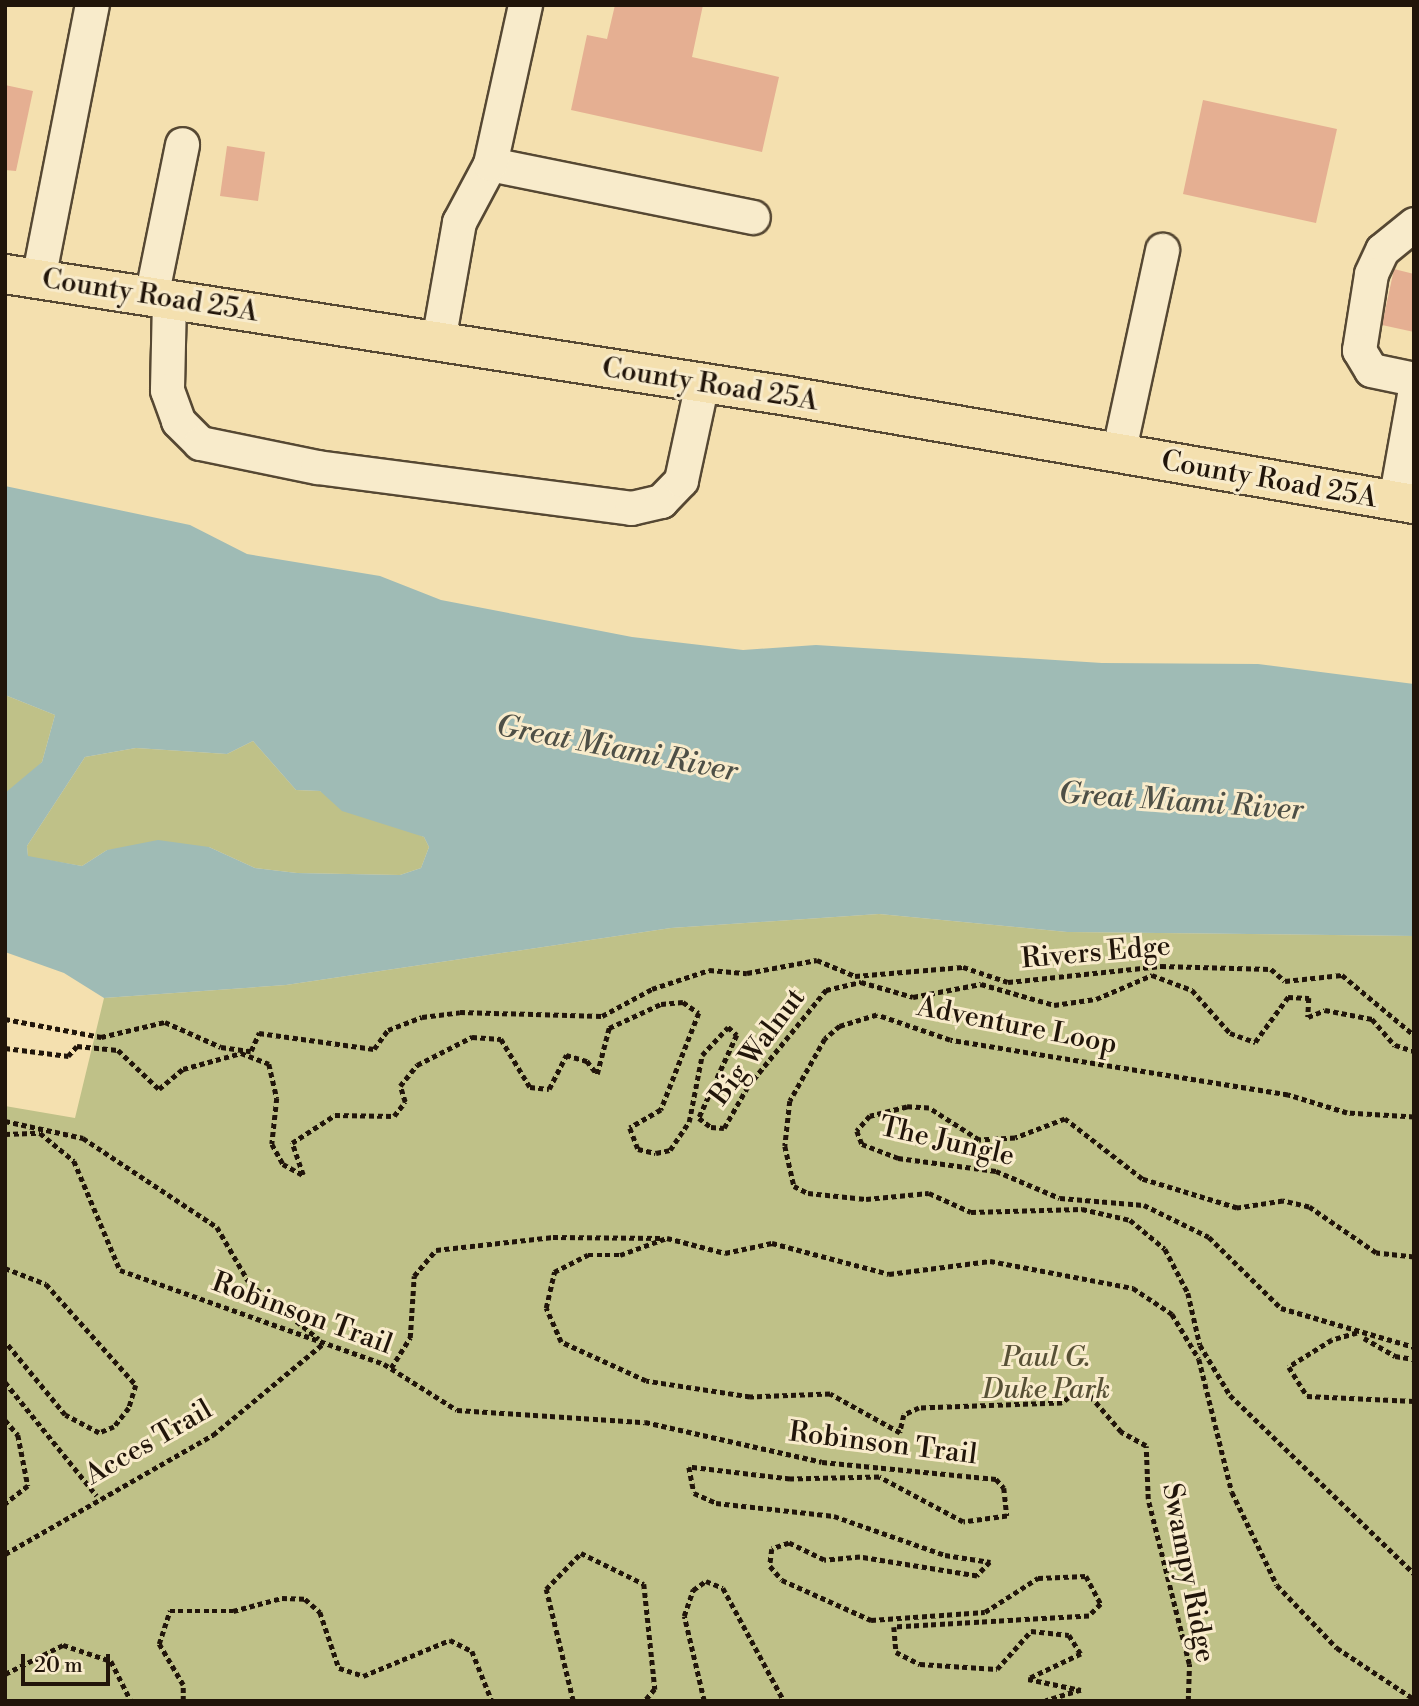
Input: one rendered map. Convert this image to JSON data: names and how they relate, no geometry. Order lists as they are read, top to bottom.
{
  "streets": {
    "main road": ["County Road 25A"],
    "path": [
      "Rivers Edge",
      "Adventure Loop",
      "Big Walnut",
      "The Jungle",
      "Robinson Trail",
      "Acces Trail",
      "Swampy Ridge"
    ]
  },
  "crossings": [
    ["Robinson Trail", "Acces Trail"]
  ],
  "water": ["Great Miami River"],
  "parks": ["Paul G. Duke Park"],
  "scale_bar": "20 m"
}
